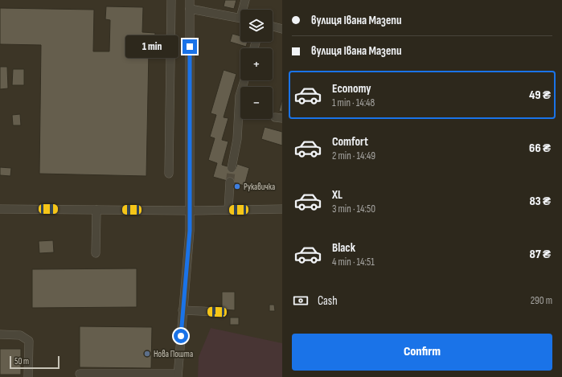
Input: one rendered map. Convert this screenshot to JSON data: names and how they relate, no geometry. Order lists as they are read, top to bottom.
{
  "places": ["Рукавичка", "Нова Пошта"],
  "scale_bar": "50 m",
  "page": {
    "banner": ["вулиця Івана Мазепи", "вулиця Івана Мазепи"],
    "map_buttons": ["+", "−"],
    "bubble": "1 min",
    "list": [
      {
        "name": "Economy",
        "note": "1 min · 14:48",
        "value": "49 ₴"
      },
      {
        "name": "Comfort",
        "note": "2 min · 14:49",
        "value": "66 ₴"
      },
      {
        "name": "XL",
        "note": "3 min · 14:50",
        "value": "83 ₴"
      },
      {
        "name": "Black",
        "note": "4 min · 14:51",
        "value": "87 ₴"
      }
    ],
    "pay": ["Cash", "290 m"],
    "buttons": "Confirm",
    "scale": "50 m"
  }
}
